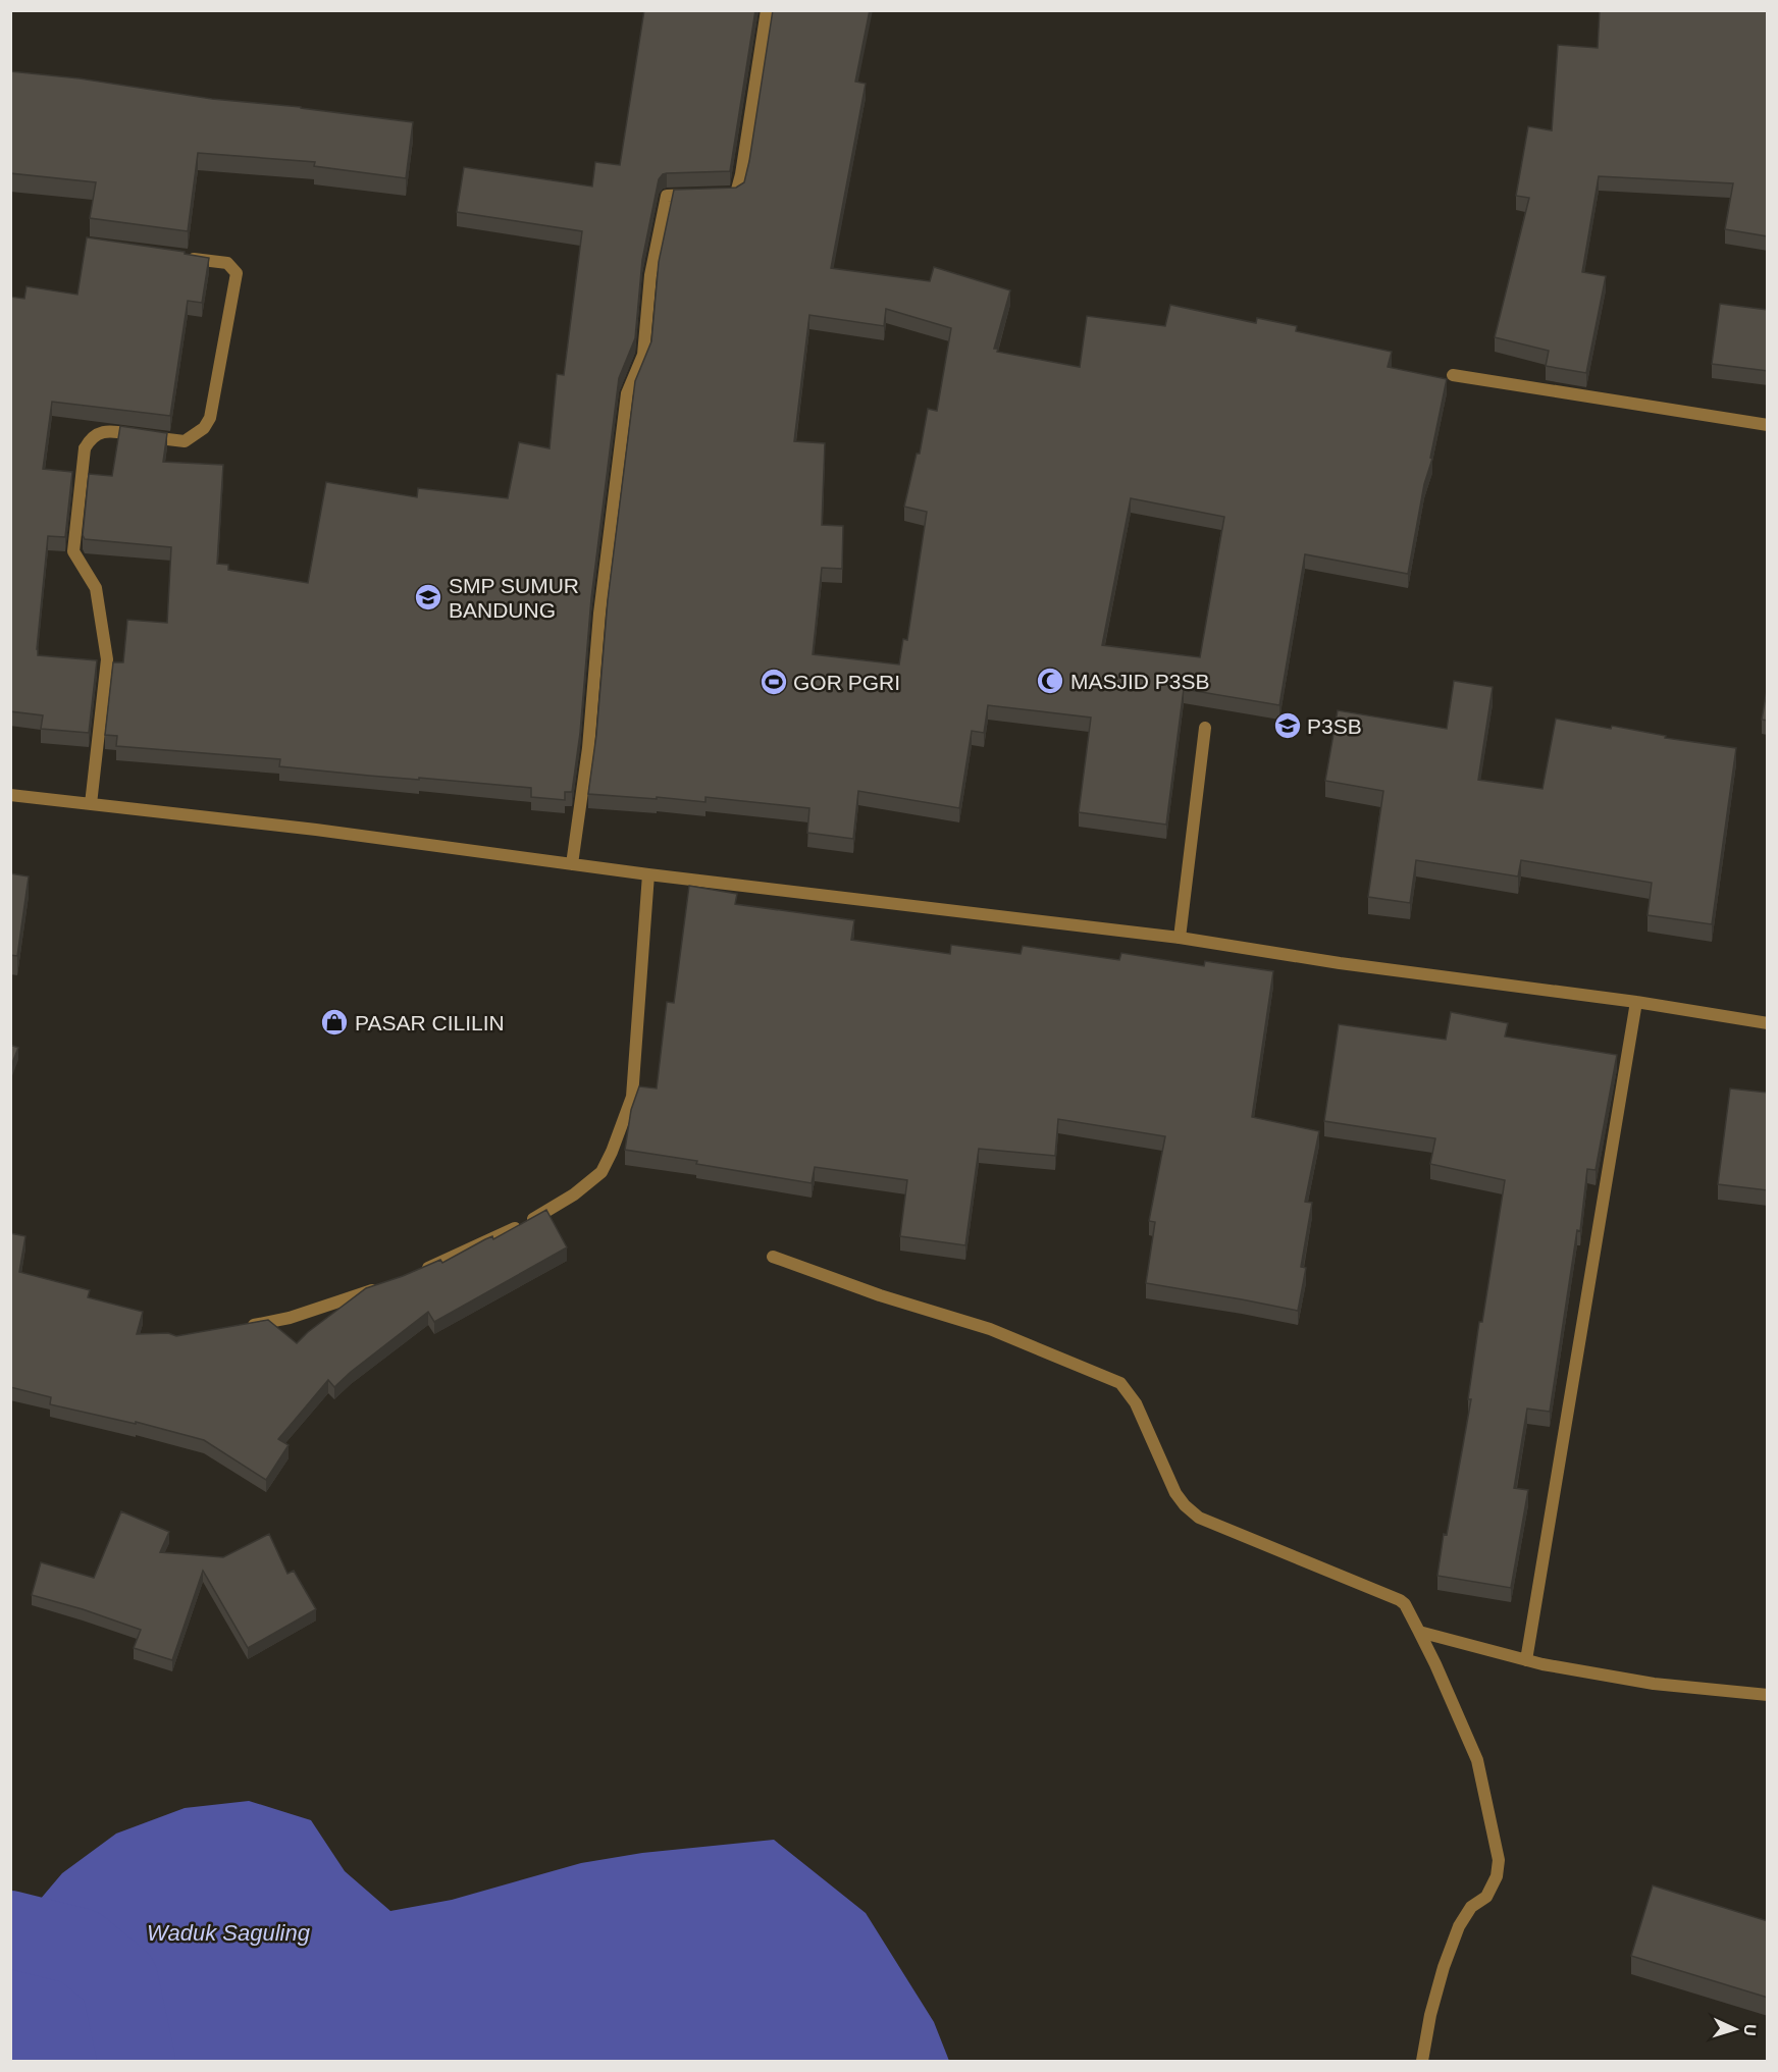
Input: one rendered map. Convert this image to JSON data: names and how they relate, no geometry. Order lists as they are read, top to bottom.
{
  "water": ["Waduk Saguling"],
  "places": {
    "school or university": ["SMP SUMUR BANDUNG", "P3SB"],
    "mosque": ["MASJID P3SB"],
    "sports": ["GOR PGRI"],
    "shop": ["PASAR CILILIN"]
  },
  "north": "right"
}
